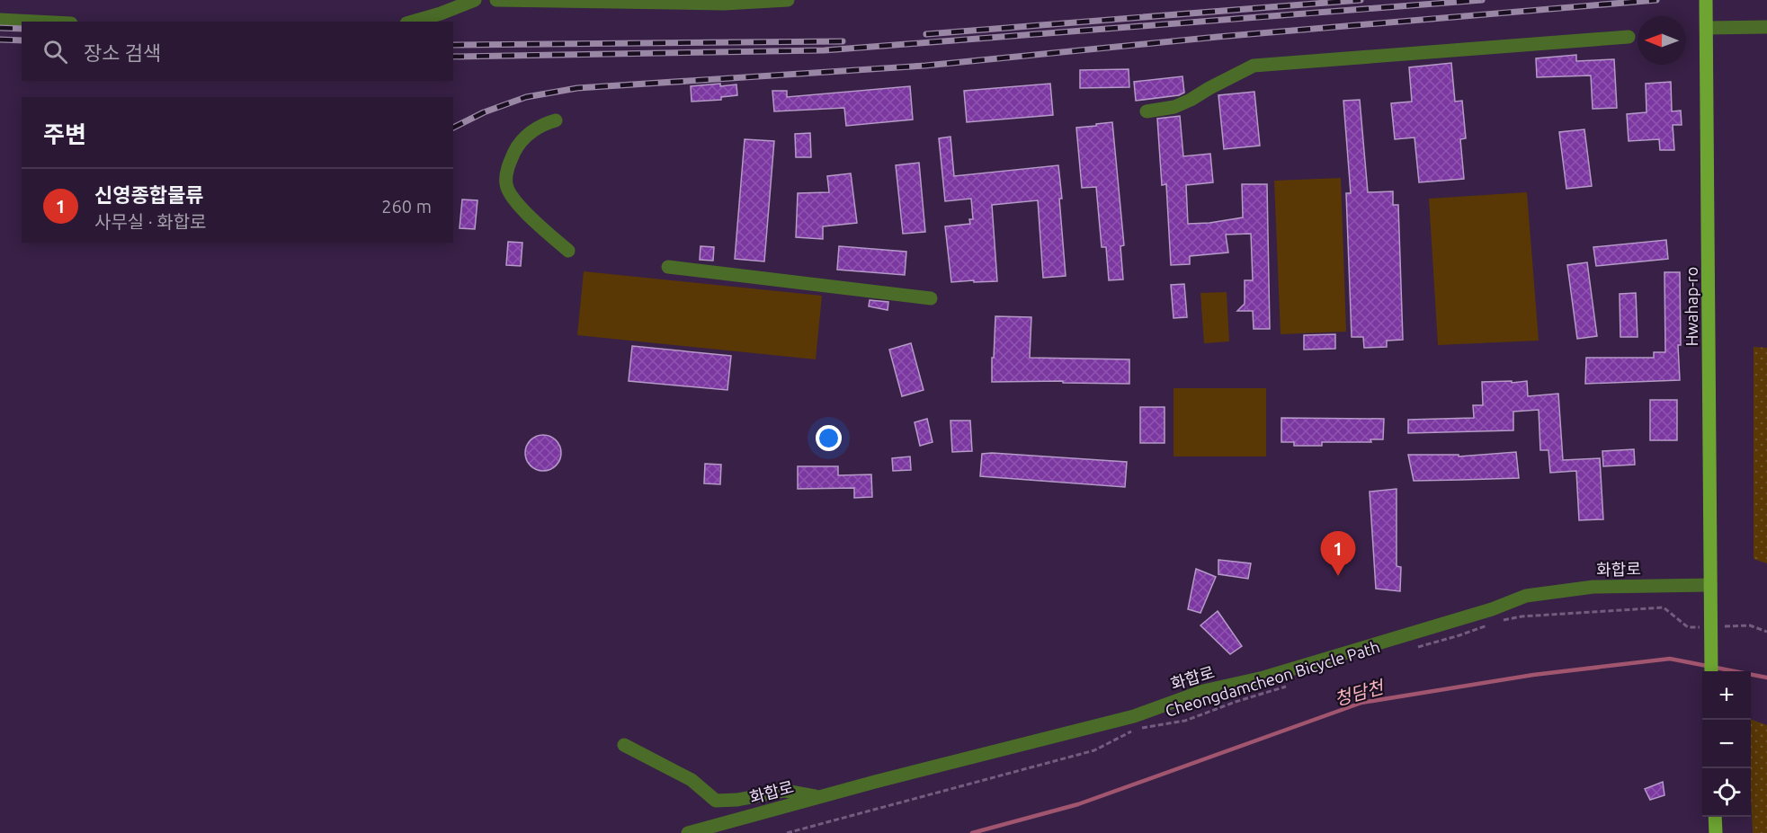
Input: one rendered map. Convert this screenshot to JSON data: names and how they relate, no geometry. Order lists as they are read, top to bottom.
{
  "streets": {
    "main road": ["Hwahap-ro"],
    "street": ["화합로"],
    "path": ["Cheongdamcheon Bicycle Path"]
  },
  "crossings": [
    ["Hwahap-ro", "화합로"]
  ],
  "water": ["청담천"],
  "north": "left",
  "page": {
    "search": "장소 검색",
    "heading": "주변",
    "list": [
      {
        "mark": "1",
        "name": "신영종합물류",
        "note": "사무실 · 화합로",
        "value": "260 m"
      }
    ],
    "pins": "1",
    "map_buttons": ["+", "−"]
  }
}
